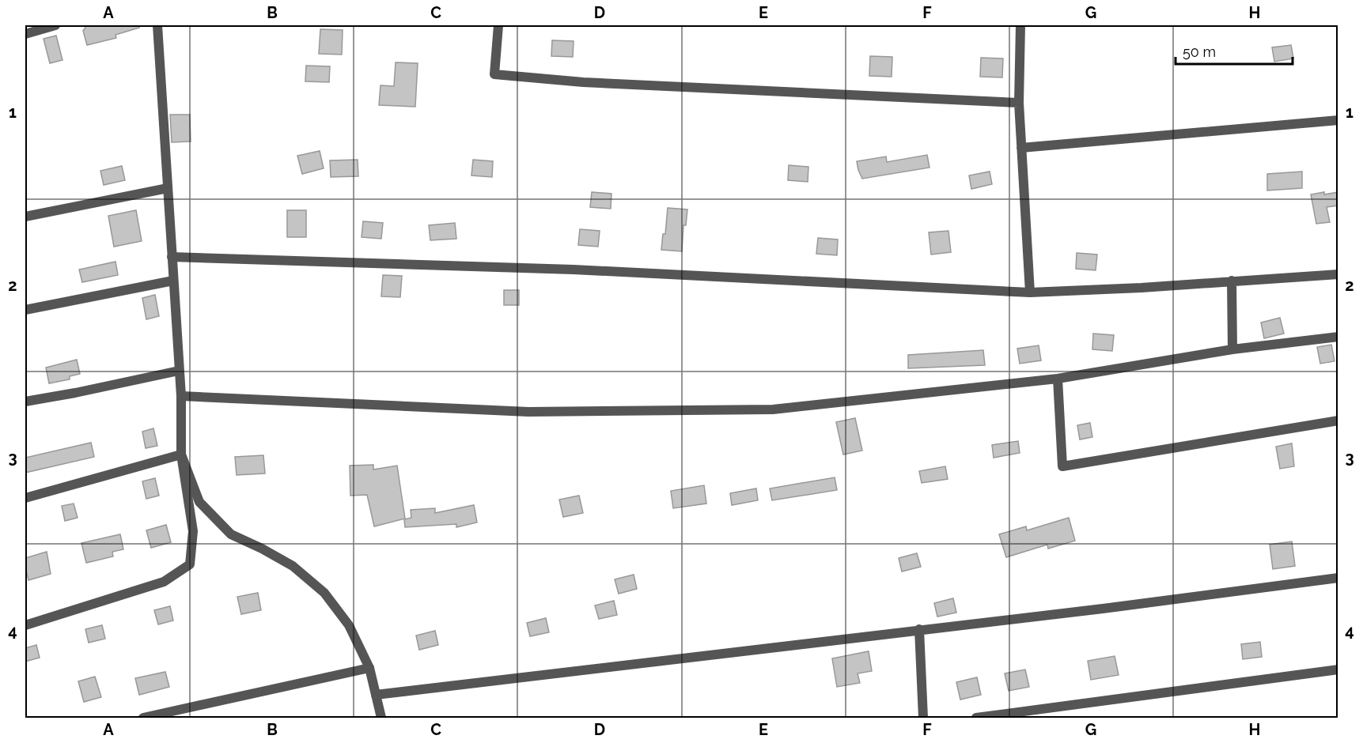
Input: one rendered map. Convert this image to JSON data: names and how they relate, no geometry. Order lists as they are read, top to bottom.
{
  "scale_bar": "50 m",
  "grid": {
    "columns": [
      "A",
      "B",
      "C",
      "D",
      "E",
      "F",
      "G",
      "H"
    ],
    "rows": [
      "1",
      "2",
      "3",
      "4"
    ]
  }
}
